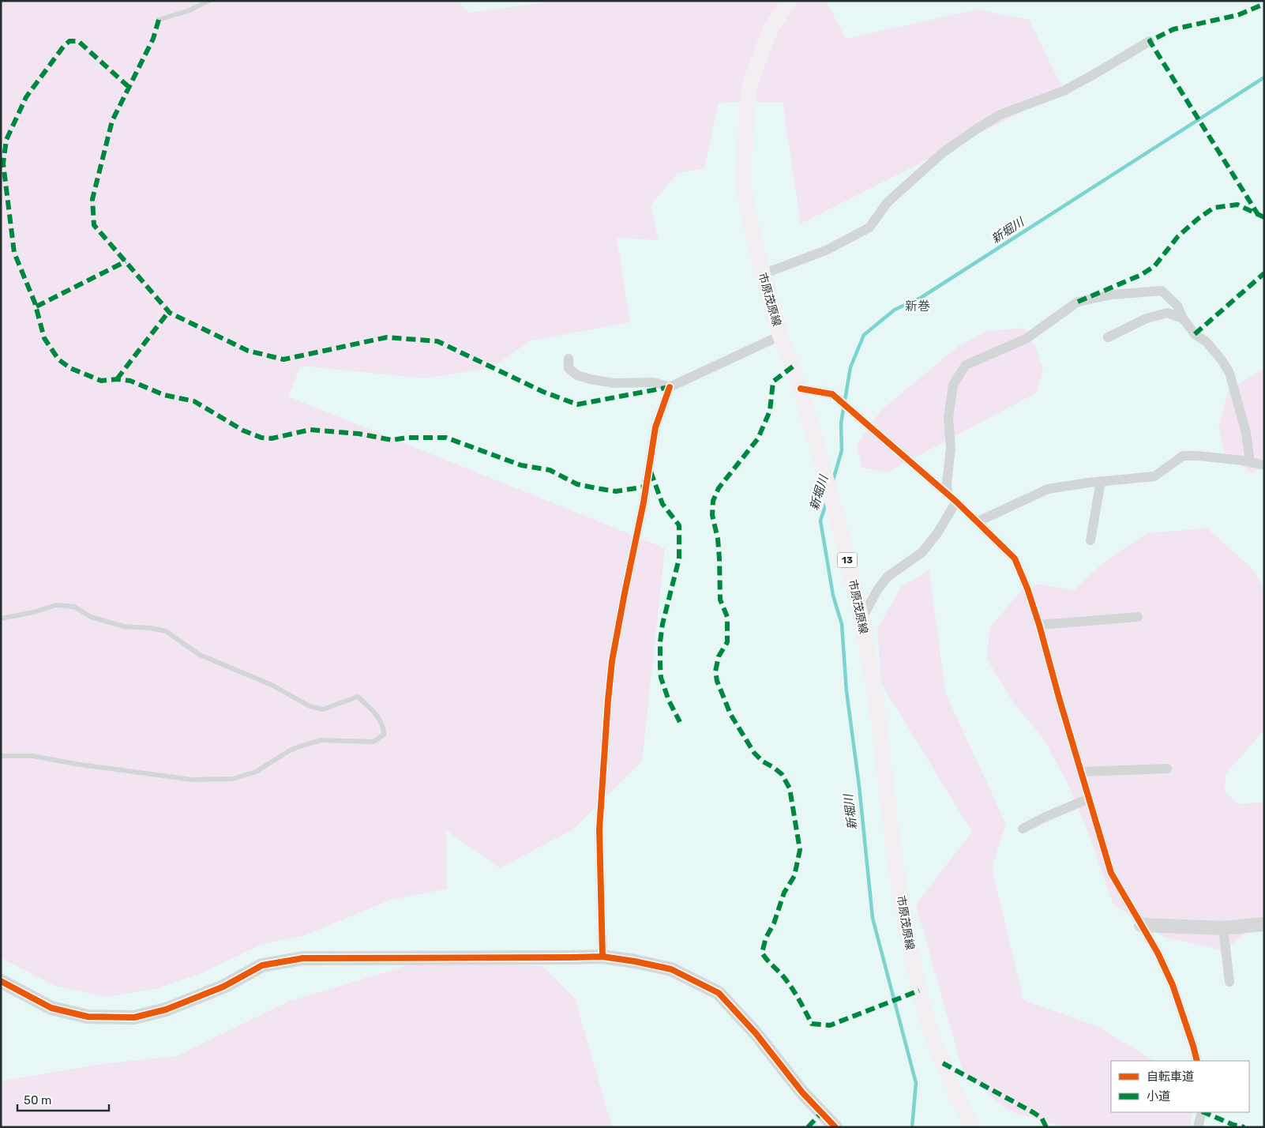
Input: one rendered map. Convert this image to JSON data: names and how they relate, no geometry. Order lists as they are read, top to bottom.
{
  "streets": {
    "main road": ["市原茂原線", "13"]
  },
  "districts": ["新巻"],
  "water": ["新堀川"],
  "legend": ["自転車道", "小道"],
  "scale_bar": "50 m"
}
